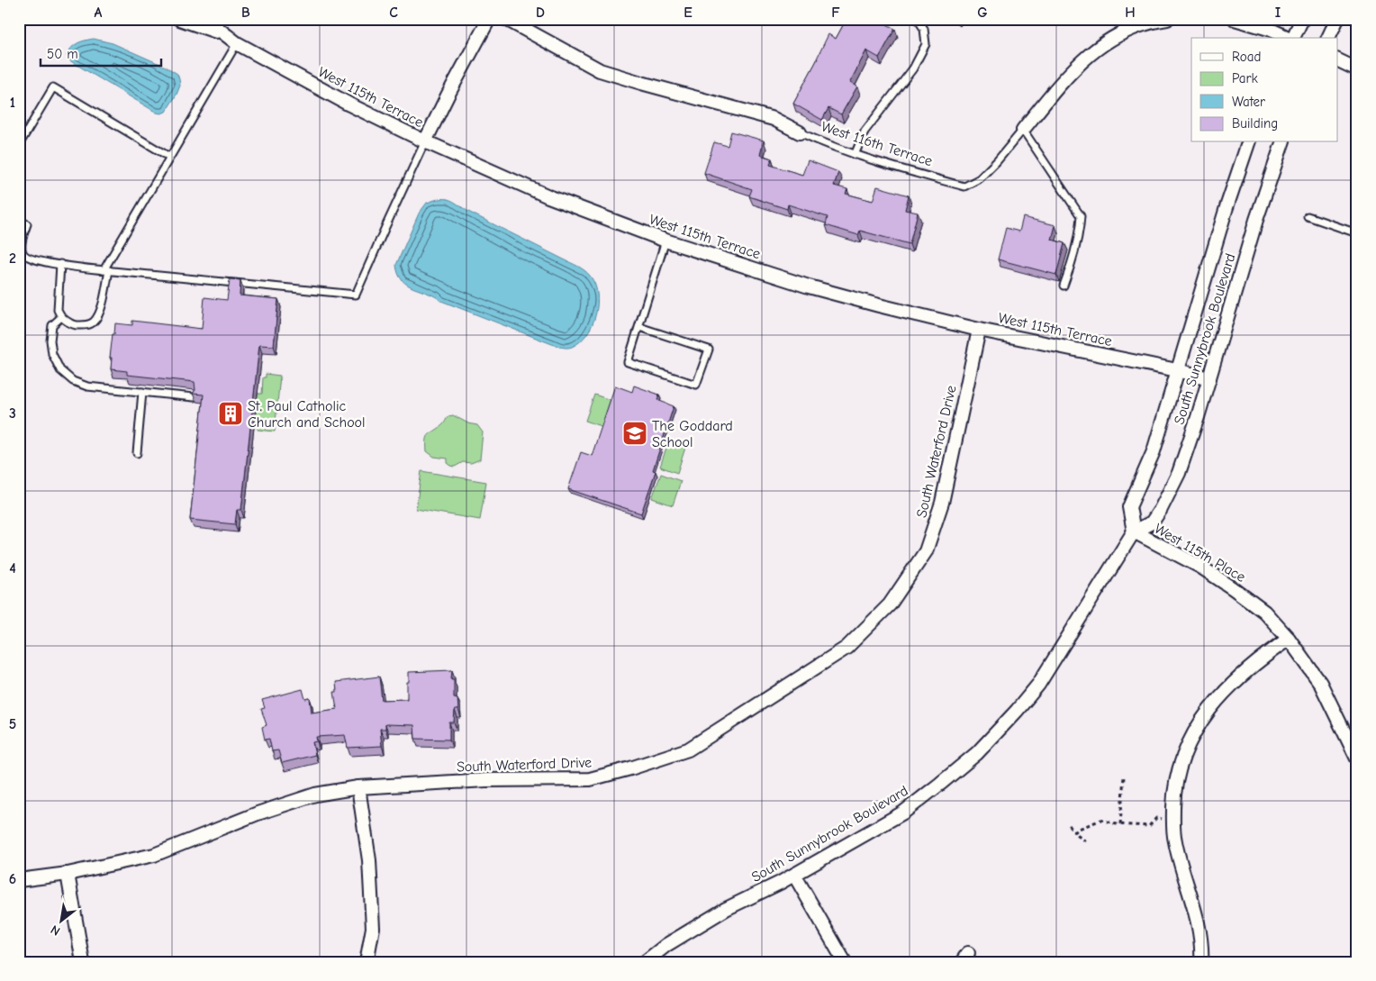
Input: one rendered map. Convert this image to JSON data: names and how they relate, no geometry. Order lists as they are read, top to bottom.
{
  "streets": {
    "street": [
      "West 115th Terrace",
      "West 116th Terrace",
      "South Sunnybrook Boulevard",
      "South Waterford Drive",
      "West 115th Place"
    ]
  },
  "crossings": [
    ["West 115th Terrace", "South Sunnybrook Boulevard"],
    ["West 115th Terrace", "South Waterford Drive"],
    ["South Sunnybrook Boulevard", "West 115th Place"]
  ],
  "places": {
    "building": ["St. Paul Catholic Church and School"],
    "school or university": ["The Goddard School"]
  },
  "legend": [
    "Road",
    "Park",
    "Water",
    "Building"
  ],
  "scale_bar": "50 m",
  "north": "bottom left",
  "grid": {
    "columns": [
      "A",
      "B",
      "C",
      "D",
      "E",
      "F",
      "G",
      "H",
      "I"
    ],
    "rows": [
      "1",
      "2",
      "3",
      "4",
      "5",
      "6"
    ]
  }
}
